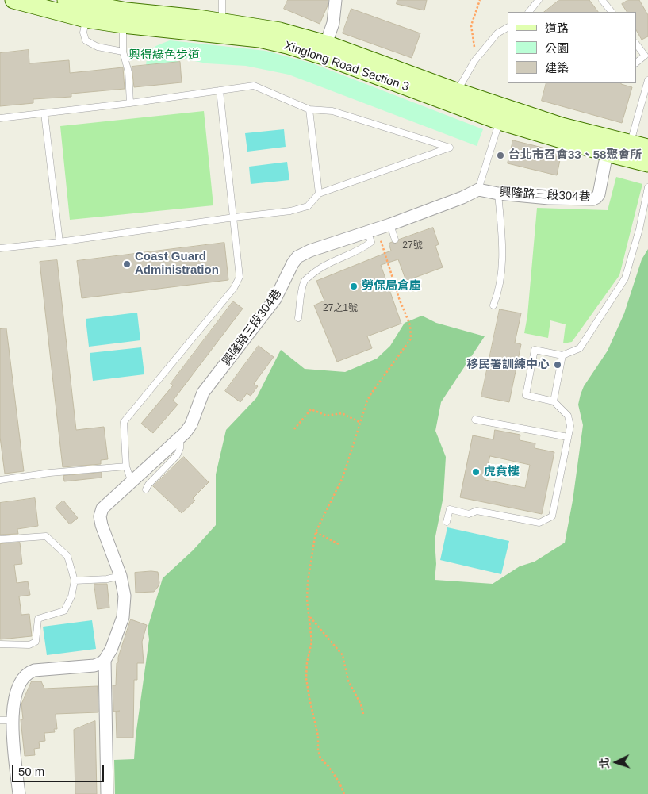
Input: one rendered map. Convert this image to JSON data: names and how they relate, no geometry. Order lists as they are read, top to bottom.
{
  "streets": {
    "main road": ["Xinglong Road Section 3"],
    "street": ["興隆路三段304巷"]
  },
  "crossings": [
    ["Xinglong Road Section 3", "興隆路三段304巷"]
  ],
  "parks": ["興得綠色步道"],
  "places": [
    "台北市召會33、58聚會所",
    "Coast Guard Administration",
    "勞保局倉庫",
    "移民署訓練中心",
    "虎賁樓"
  ],
  "house_numbers": ["27號", "27之1號"],
  "legend": ["道路", "公園", "建築"],
  "scale_bar": "50 m",
  "north": "left"
}
